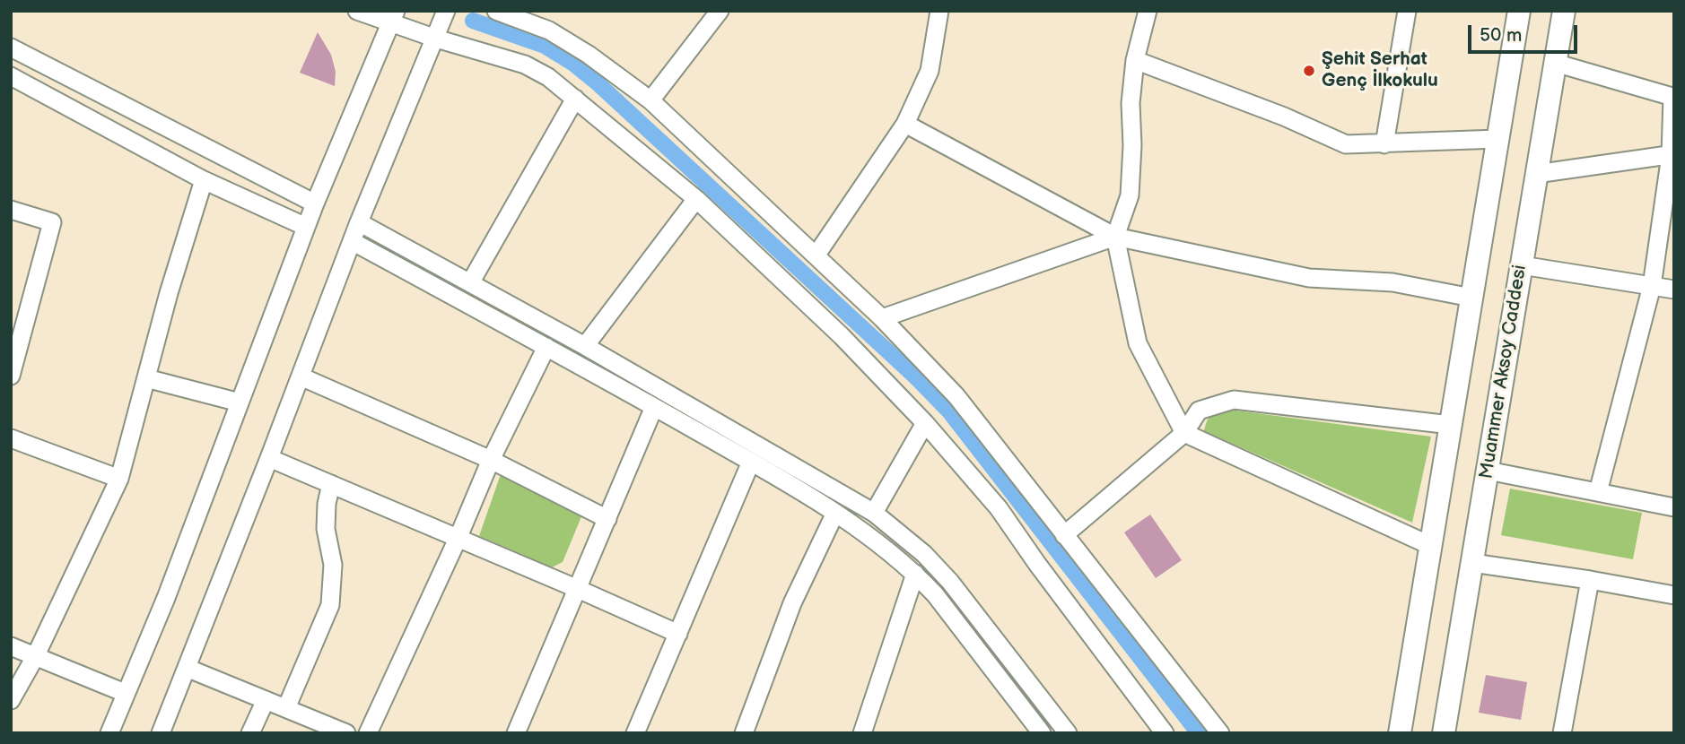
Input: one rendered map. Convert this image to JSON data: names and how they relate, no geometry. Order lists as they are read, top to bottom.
{
  "streets": {
    "main road": ["Muammer Aksoy Caddesi"]
  },
  "places": ["Şehit Serhat Genç İlkokulu"],
  "scale_bar": "50 m"
}
